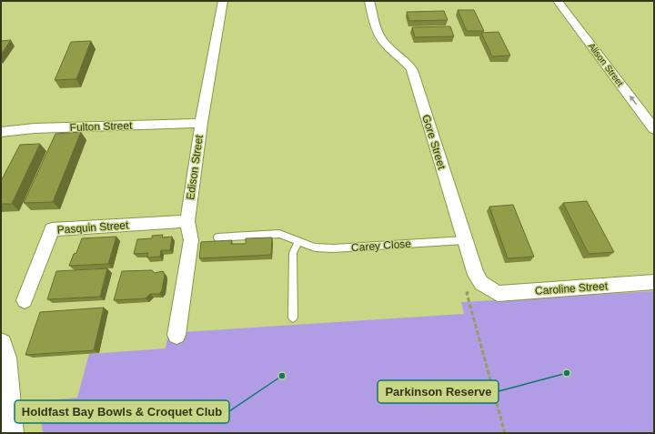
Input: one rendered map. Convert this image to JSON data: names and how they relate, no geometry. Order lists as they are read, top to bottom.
{
  "streets": {
    "street": [
      "Alison Street",
      "Fulton Street",
      "Gore Street",
      "Edison Street",
      "Pasquin Street",
      "Caroline Street"
    ],
    "lane": ["Carey Close"]
  },
  "crossings": [
    ["Fulton Street", "Edison Street"],
    ["Gore Street", "Carey Close"],
    ["Gore Street", "Caroline Street"],
    ["Edison Street", "Pasquin Street"]
  ],
  "one_way": ["Alison Street"],
  "places": ["Parkinson Reserve", "Holdfast Bay Bowls & Croquet Club"]
}
